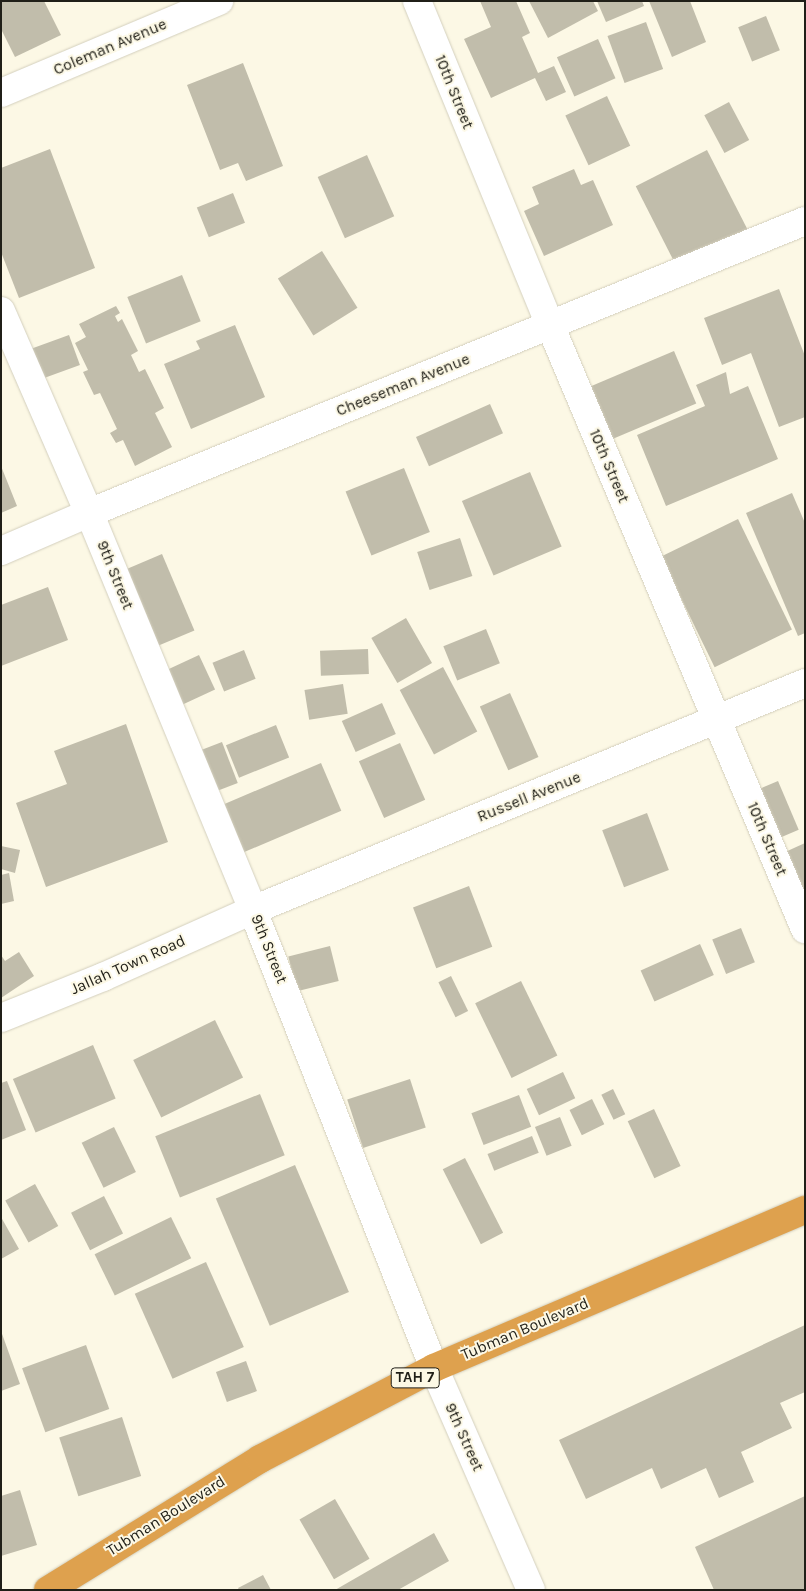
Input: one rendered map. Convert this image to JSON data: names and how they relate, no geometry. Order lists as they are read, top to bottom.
{
  "streets": {
    "highway": ["Tubman Boulevard", "TAH 7"],
    "street": [
      "Coleman Avenue",
      "10th Street",
      "Cheeseman Avenue",
      "9th Street",
      "Russell Avenue",
      "Jallah Town Road"
    ]
  },
  "crossings": [
    ["10th Street", "Cheeseman Avenue"],
    ["10th Street", "Russell Avenue"],
    ["Cheeseman Avenue", "9th Street"],
    ["9th Street", "Russell Avenue"],
    ["9th Street", "Jallah Town Road"],
    ["9th Street", "Tubman Boulevard"],
    ["Russell Avenue", "Jallah Town Road"]
  ]
}
